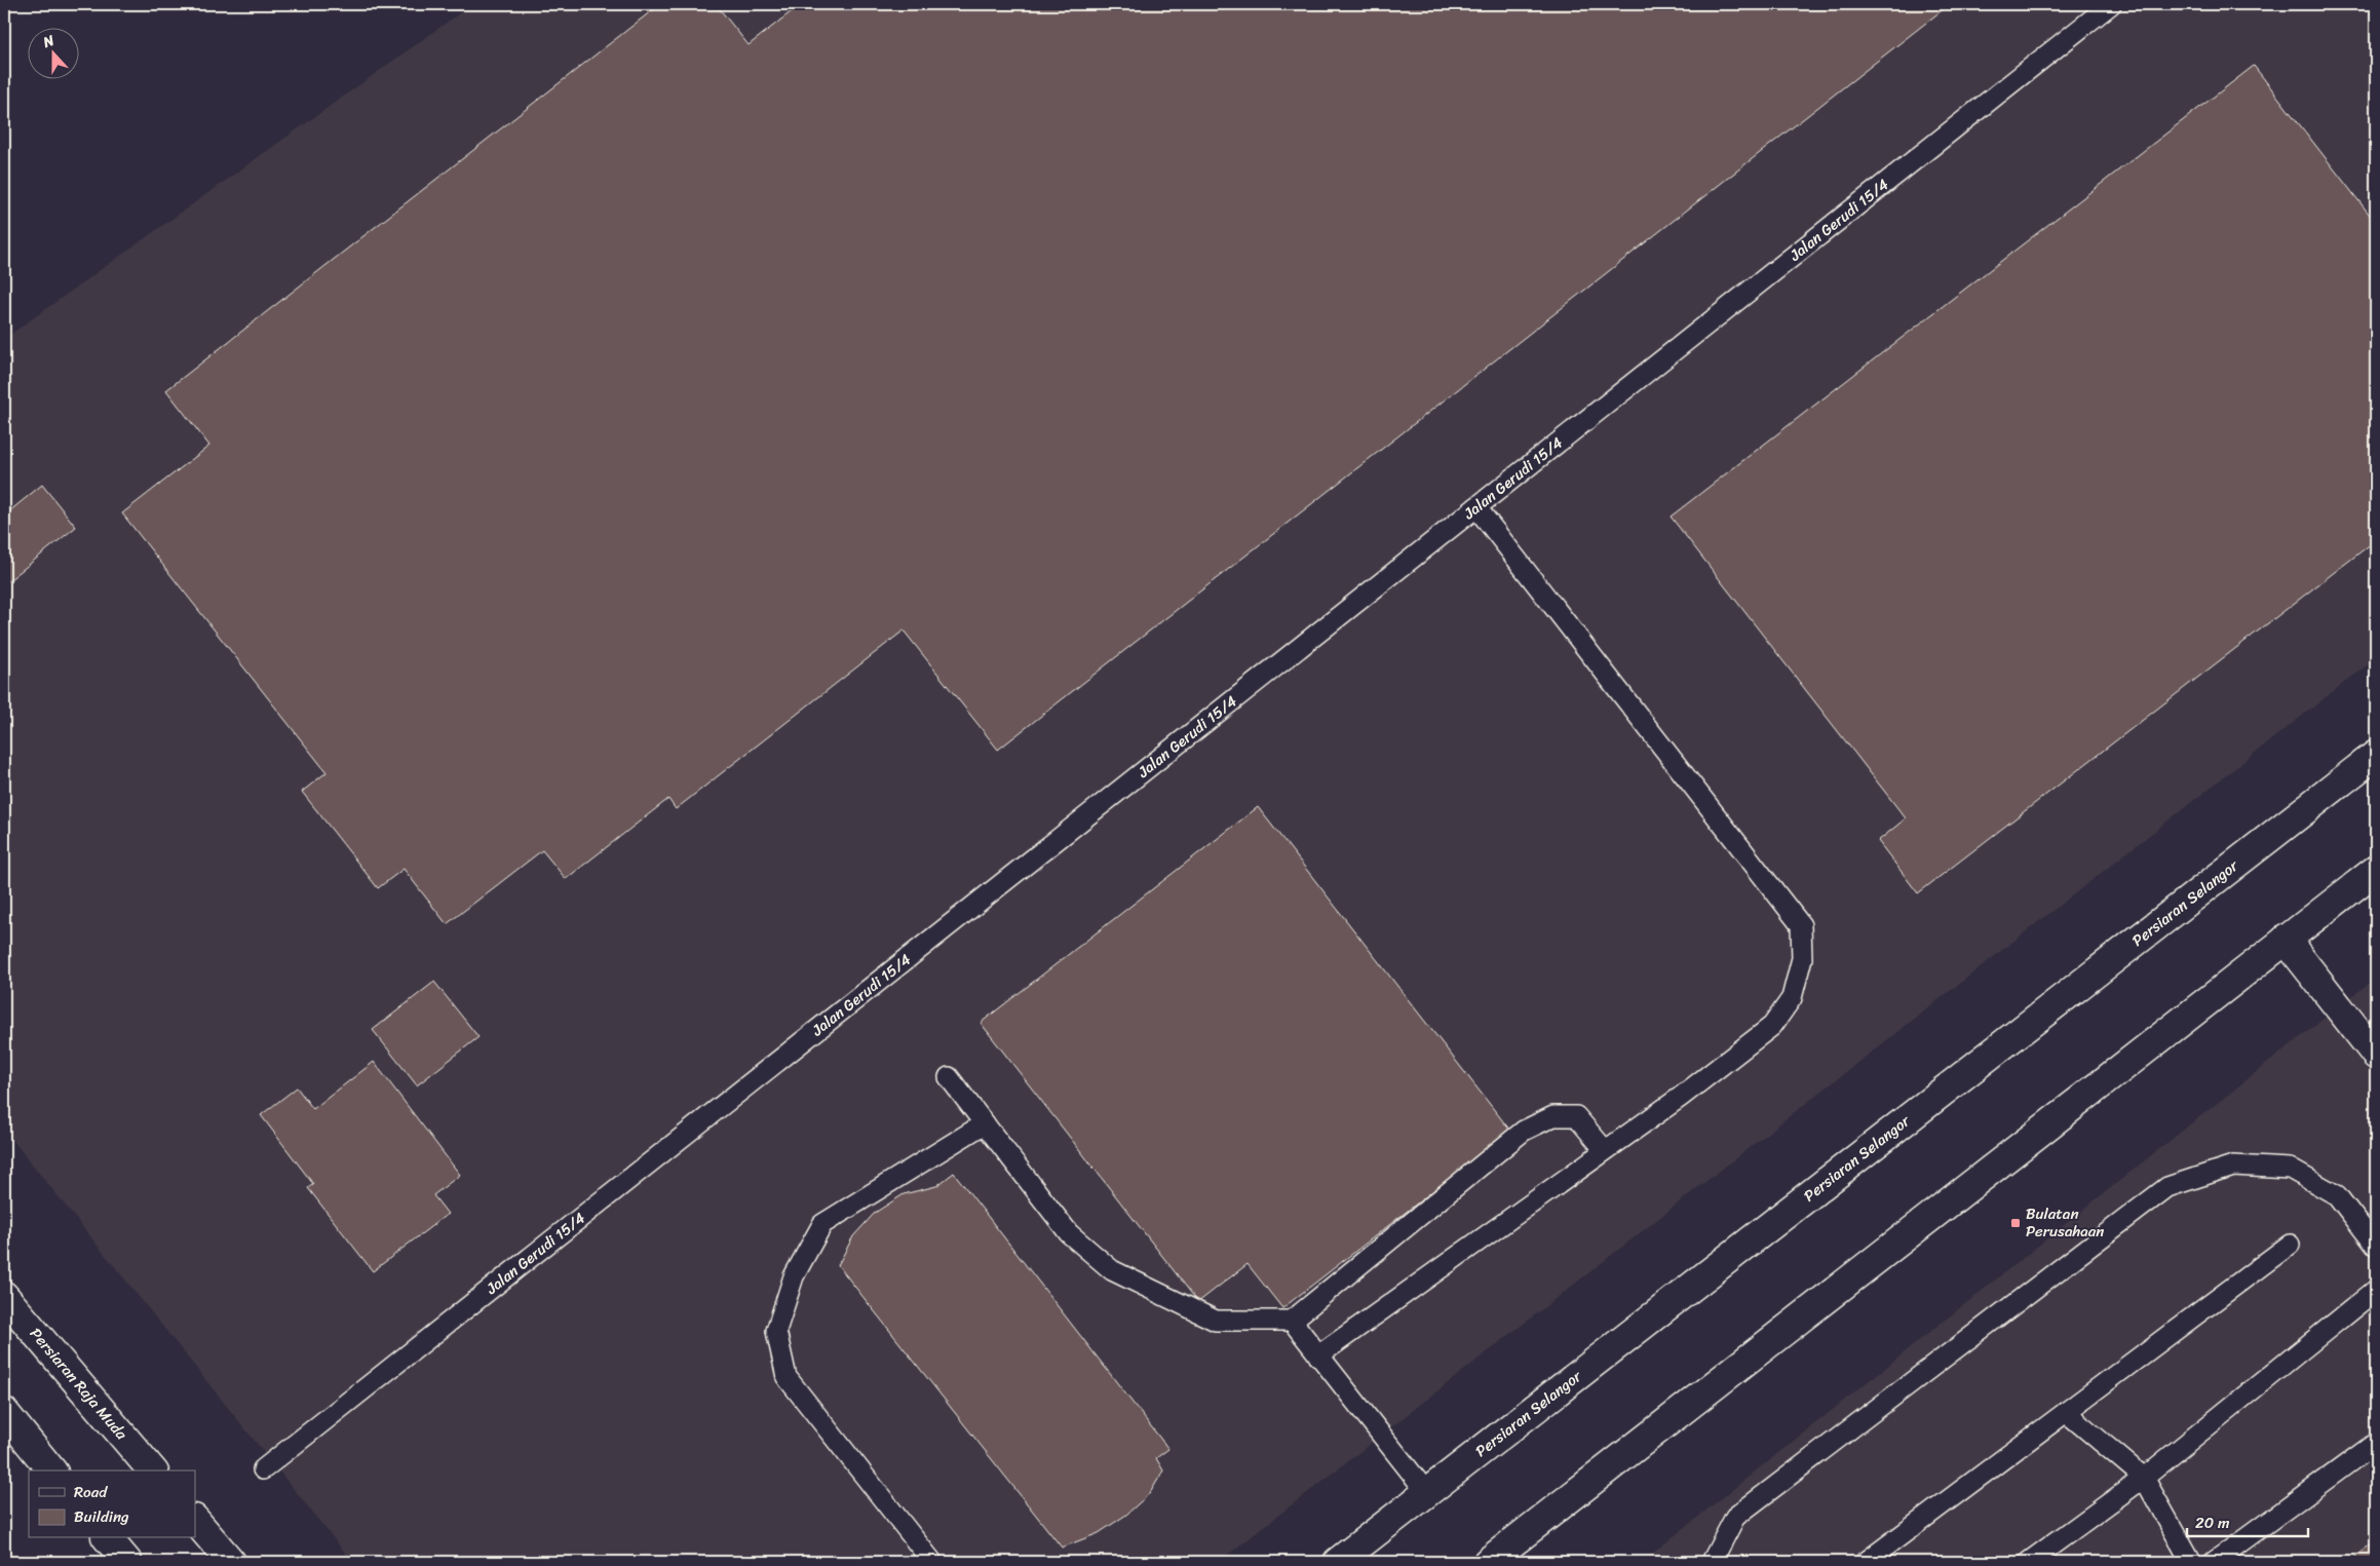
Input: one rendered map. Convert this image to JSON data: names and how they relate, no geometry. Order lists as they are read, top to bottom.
{
  "streets": {
    "main road": ["Persiaran Selangor", "Persiaran Raja Muda"],
    "lane": ["Jalan Gerudi 15/4"]
  },
  "places": {
    "transit": ["Bulatan Perusahaan"]
  },
  "legend": ["Road", "Building"],
  "scale_bar": "20 m",
  "north": "top"
}
